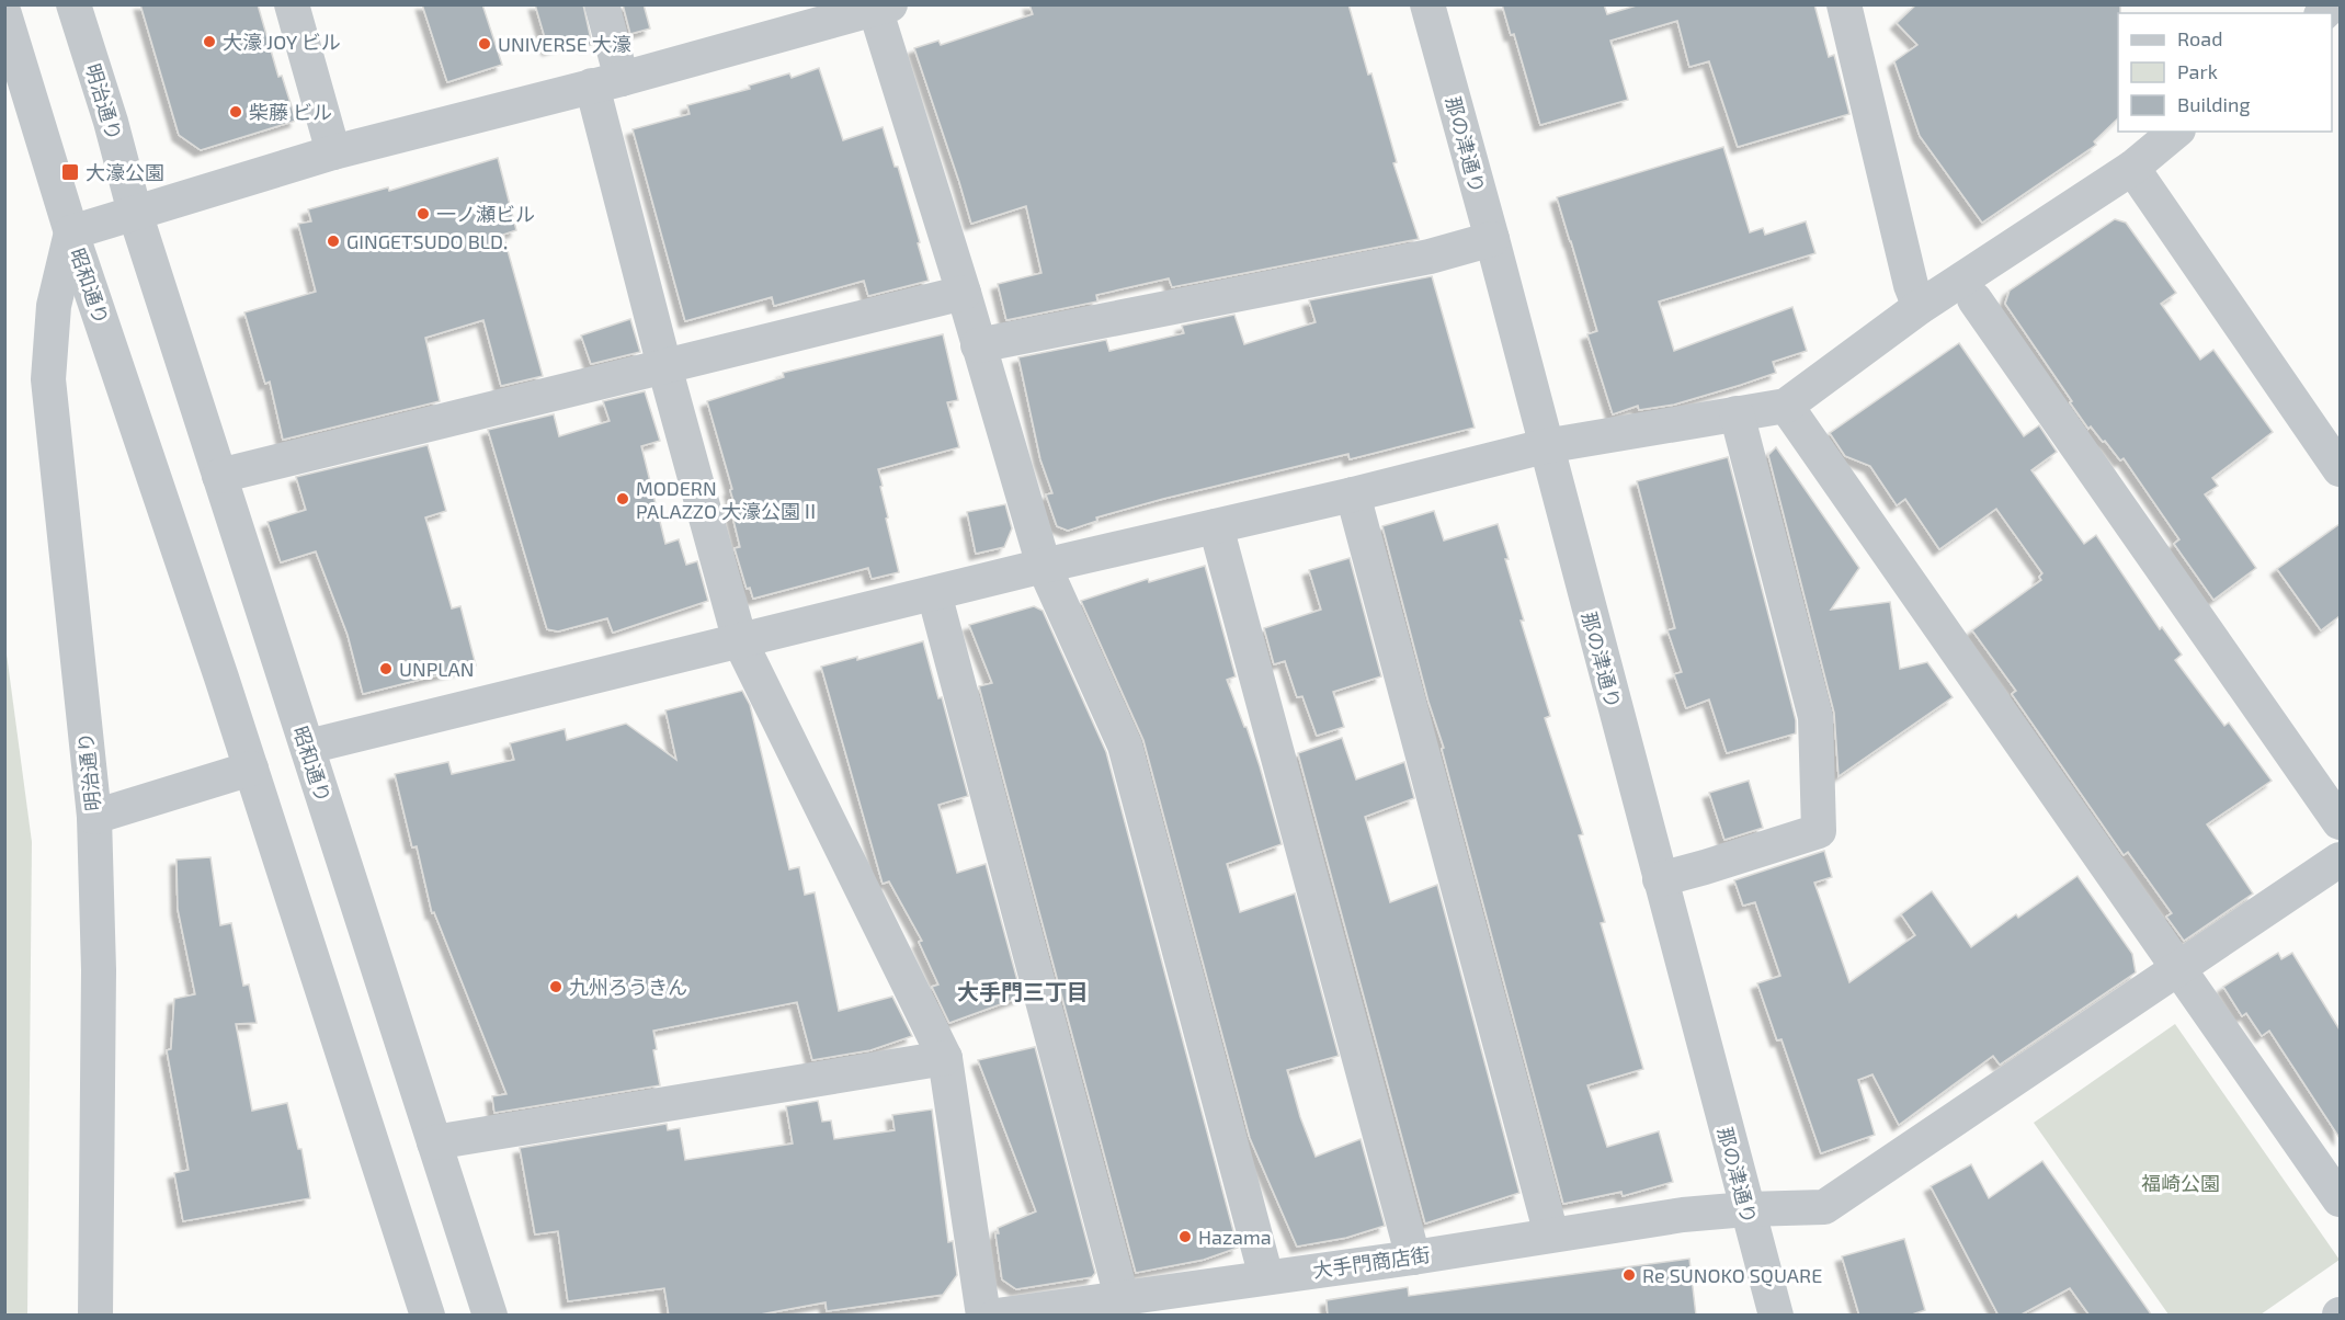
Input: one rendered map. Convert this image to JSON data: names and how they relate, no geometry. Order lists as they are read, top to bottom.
{
  "streets": {
    "street": [
      "明治通り",
      "那の津通り",
      "昭和通り",
      "大手門商店街"
    ]
  },
  "crossings": [
    ["明治通り", "昭和通り"],
    ["那の津通り", "大手門商店街"]
  ],
  "districts": ["大手門三丁目"],
  "parks": ["福崎公園"],
  "places": {
    "other": [
      "大濠 JOY ビル",
      "UNIVERSE 大濠",
      "柴藤 ビル",
      "一ノ瀬ビル",
      "GINGETSUDO BLD.",
      "MODERN PALAZZO 大濠公園Ⅱ",
      "UNPLAN",
      "九州ろうきん",
      "Hazama",
      "Re SUNOKO SQUARE"
    ],
    "transit": ["大濠公園"]
  },
  "legend": ["Road", "Park", "Building"]
}
